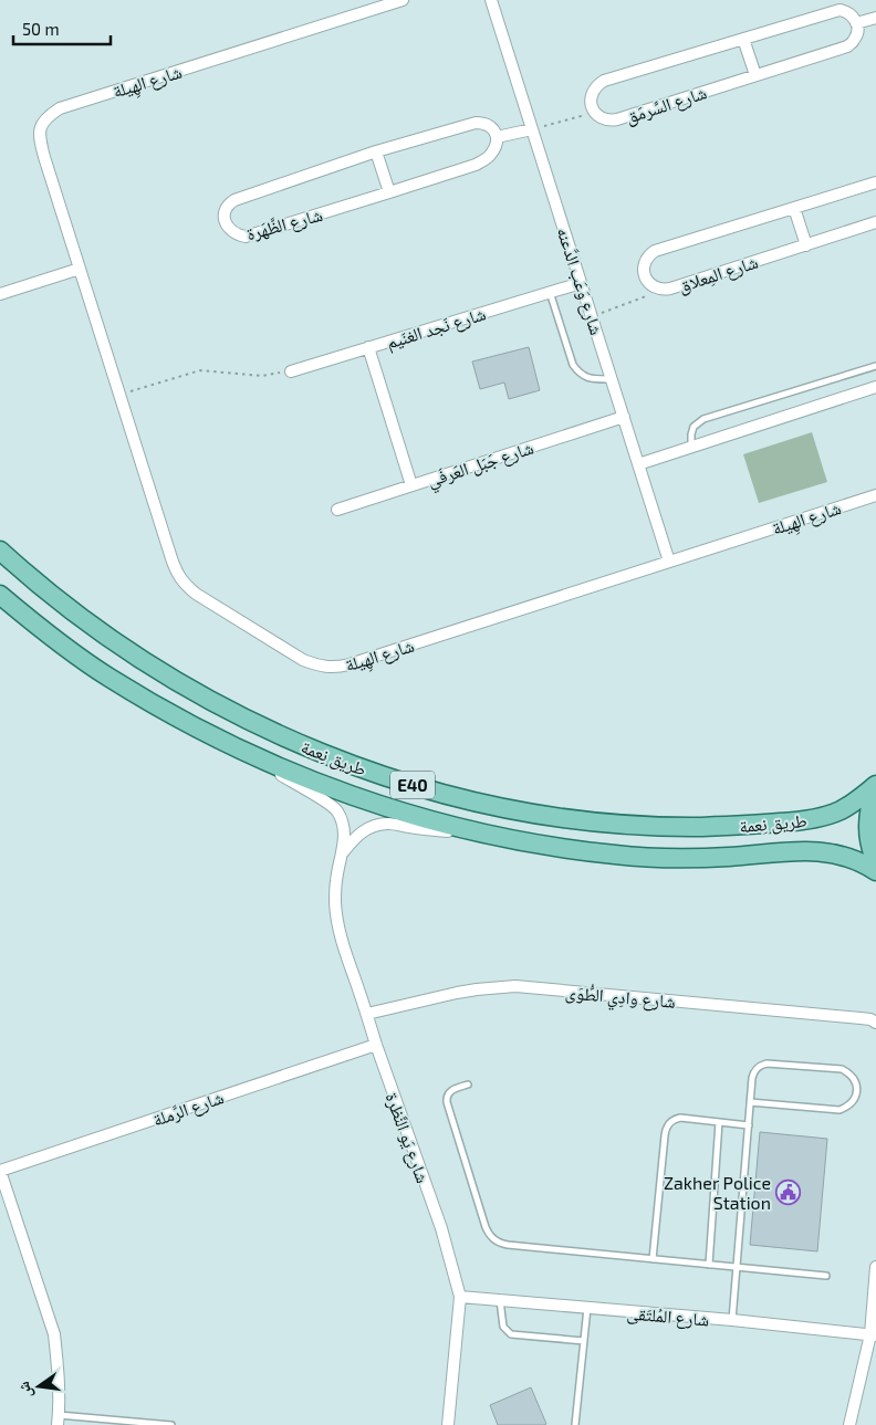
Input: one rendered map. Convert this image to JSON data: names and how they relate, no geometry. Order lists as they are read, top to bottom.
{
  "streets": {
    "main road": ["طريق نِعمة", "E40"],
    "street": [
      "شارع الهِيلة",
      "شارع السَّرمَق",
      "شارع الظَّهَرة",
      "شارع المِعلاق",
      "شارع وَعَب الدَّعنه",
      "شارع نَجد الغنَيم",
      "شارع جَبَل العَرفَي",
      "شارع وادِي الطُّوَى",
      "شارع الرَّملة",
      "شارع يَو النَّظرة",
      "شارع المُلتَقى"
    ]
  },
  "crossings": [
    ["شارع الهِيلة", "شارع وَعَب الدَّعنه"],
    ["شارع وَعَب الدَّعنه", "شارع نَجد الغنَيم"],
    ["شارع وَعَب الدَّعنه", "شارع جَبَل العَرفَي"],
    ["طريق نِعمة", "شارع يَو النَّظرة"],
    ["شارع وادِي الطُّوَى", "شارع يَو النَّظرة"],
    ["شارع الرَّملة", "شارع يَو النَّظرة"],
    ["شارع يَو النَّظرة", "شارع المُلتَقى"]
  ],
  "places": {
    "public building": ["Zakher Police Station"]
  },
  "scale_bar": "50 m",
  "north": "left"
}
